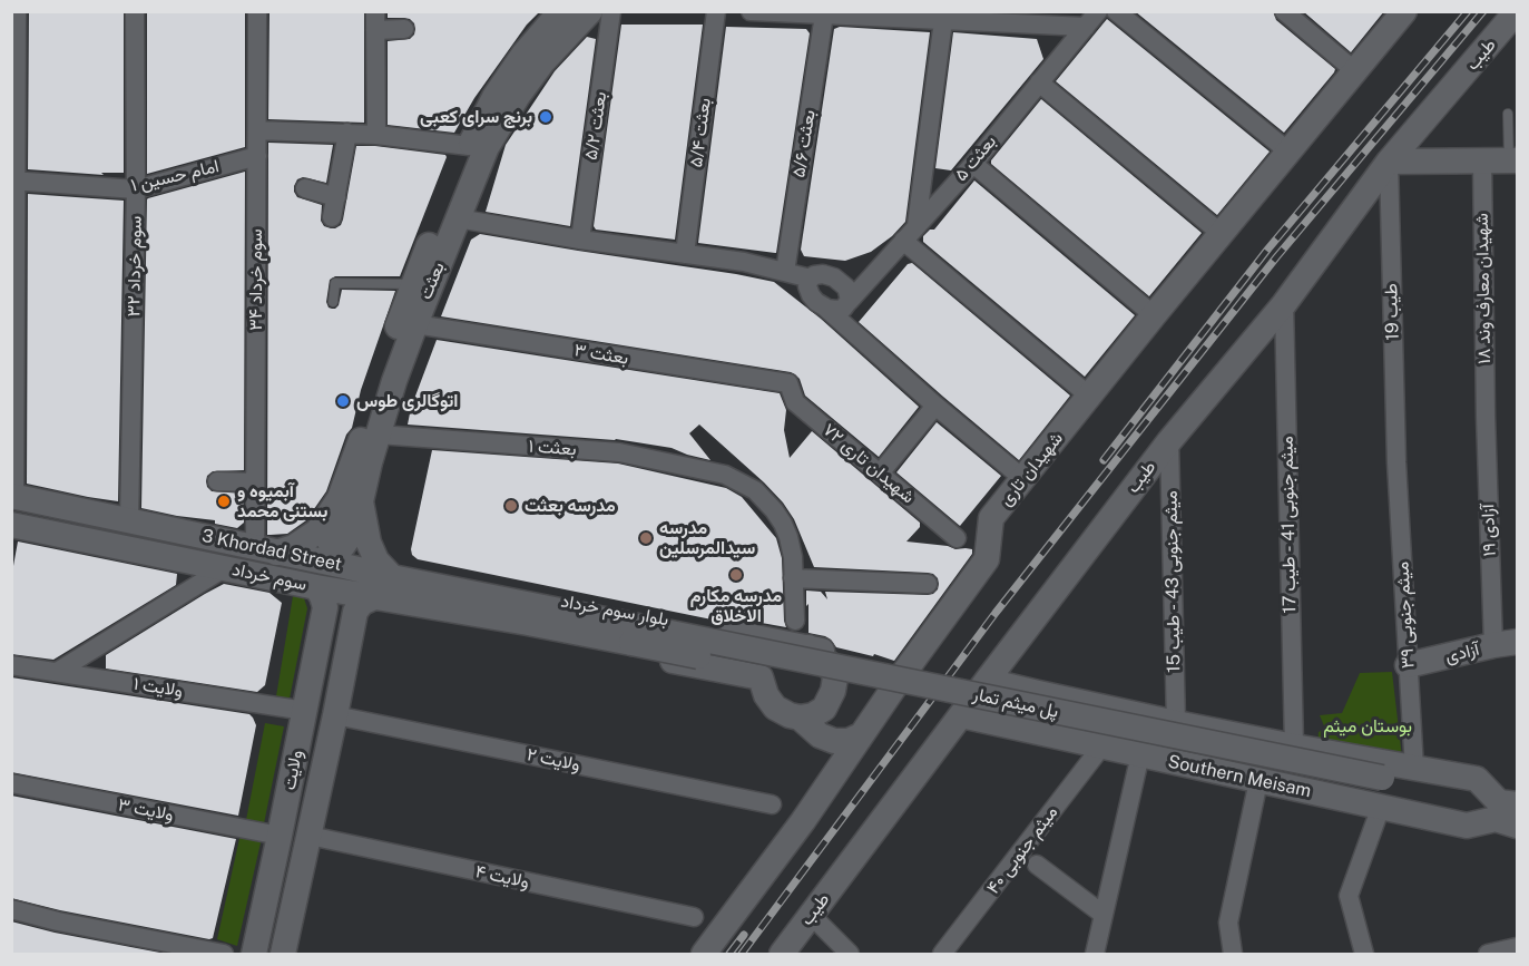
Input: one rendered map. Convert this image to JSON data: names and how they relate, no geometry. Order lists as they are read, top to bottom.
{
  "streets": {
    "main road": [
      "طیب",
      "بعثت",
      "شهیدان تاری",
      "3 Khordad Street",
      "سوم خرداد",
      "بلوار سوم خرداد",
      "آزادی",
      "پل میثم تمار",
      "ولایت",
      "Southern Meisam"
    ],
    "street": [
      "بعثت ۵/۲",
      "بعثت ۵/۴",
      "بعثت ۵/۶",
      "بعثت ۵",
      "امام حسین ۱",
      "سوم خرداد ۳۲",
      "سوم خرداد ۳۴",
      "شهیدان معارف وند ۱۸",
      "طیب 19",
      "بعثت ۳",
      "بعثت ۱",
      "شهیدان تاری ۷۲",
      "میثم جنوبی 41 - طیب 17",
      "آزادی ۱۹",
      "میثم جنوبی 43 - طیب 15",
      "میثم جنوبی ۳۹",
      "ولایت ۱",
      "ولایت ۲",
      "ولایت ۳",
      "میثم جنوبی ۴۰",
      "ولایت ۴"
    ]
  },
  "crossings": [
    ["طیب", "طیب 19"],
    ["طیب", "میثم جنوبی 41 - طیب 17"],
    ["طیب", "میثم جنوبی 43 - طیب 15"],
    ["طیب", "Southern Meisam"],
    ["امام حسین ۱", "سوم خرداد ۳۲"],
    ["امام حسین ۱", "سوم خرداد ۳۴"],
    ["سوم خرداد ۳۲", "3 Khordad Street"],
    ["سوم خرداد ۳۴", "بعثت"],
    ["سوم خرداد ۳۴", "3 Khordad Street"],
    ["بعثت", "بعثت ۳"],
    ["بعثت", "بعثت ۱"],
    ["بعثت", "3 Khordad Street"],
    ["شهیدان معارف وند ۱۸", "آزادی ۱۹"],
    ["طیب 19", "میثم جنوبی ۳۹"],
    ["بعثت ۳", "شهیدان تاری ۷۲"],
    ["شهیدان تاری", "بلوار سوم خرداد"],
    ["آزادی ۱۹", "آزادی"],
    ["3 Khordad Street", "بلوار سوم خرداد"],
    ["3 Khordad Street", "پل میثم تمار"],
    ["سوم خرداد", "ولایت"],
    ["بلوار سوم خرداد", "پل میثم تمار"],
    ["میثم جنوبی ۳۹", "آزادی"],
    ["ولایت ۱", "ولایت"],
    ["پل میثم تمار", "Southern Meisam"],
    ["ولایت ۲", "ولایت"],
    ["ولایت", "ولایت ۳"],
    ["ولایت", "ولایت ۴"],
    ["Southern Meisam", "میثم جنوبی ۴۰"]
  ],
  "parks": ["بوستان میثم"],
  "places": [
    "برنج سرای کعبی",
    "اتوگالری طوس",
    "آبمیوه و بستنی محمد",
    "مدرسه بعثت",
    "مدرسه سیدالمرسلین",
    "مدرسه مکارم الاخلاق"
  ]
}
